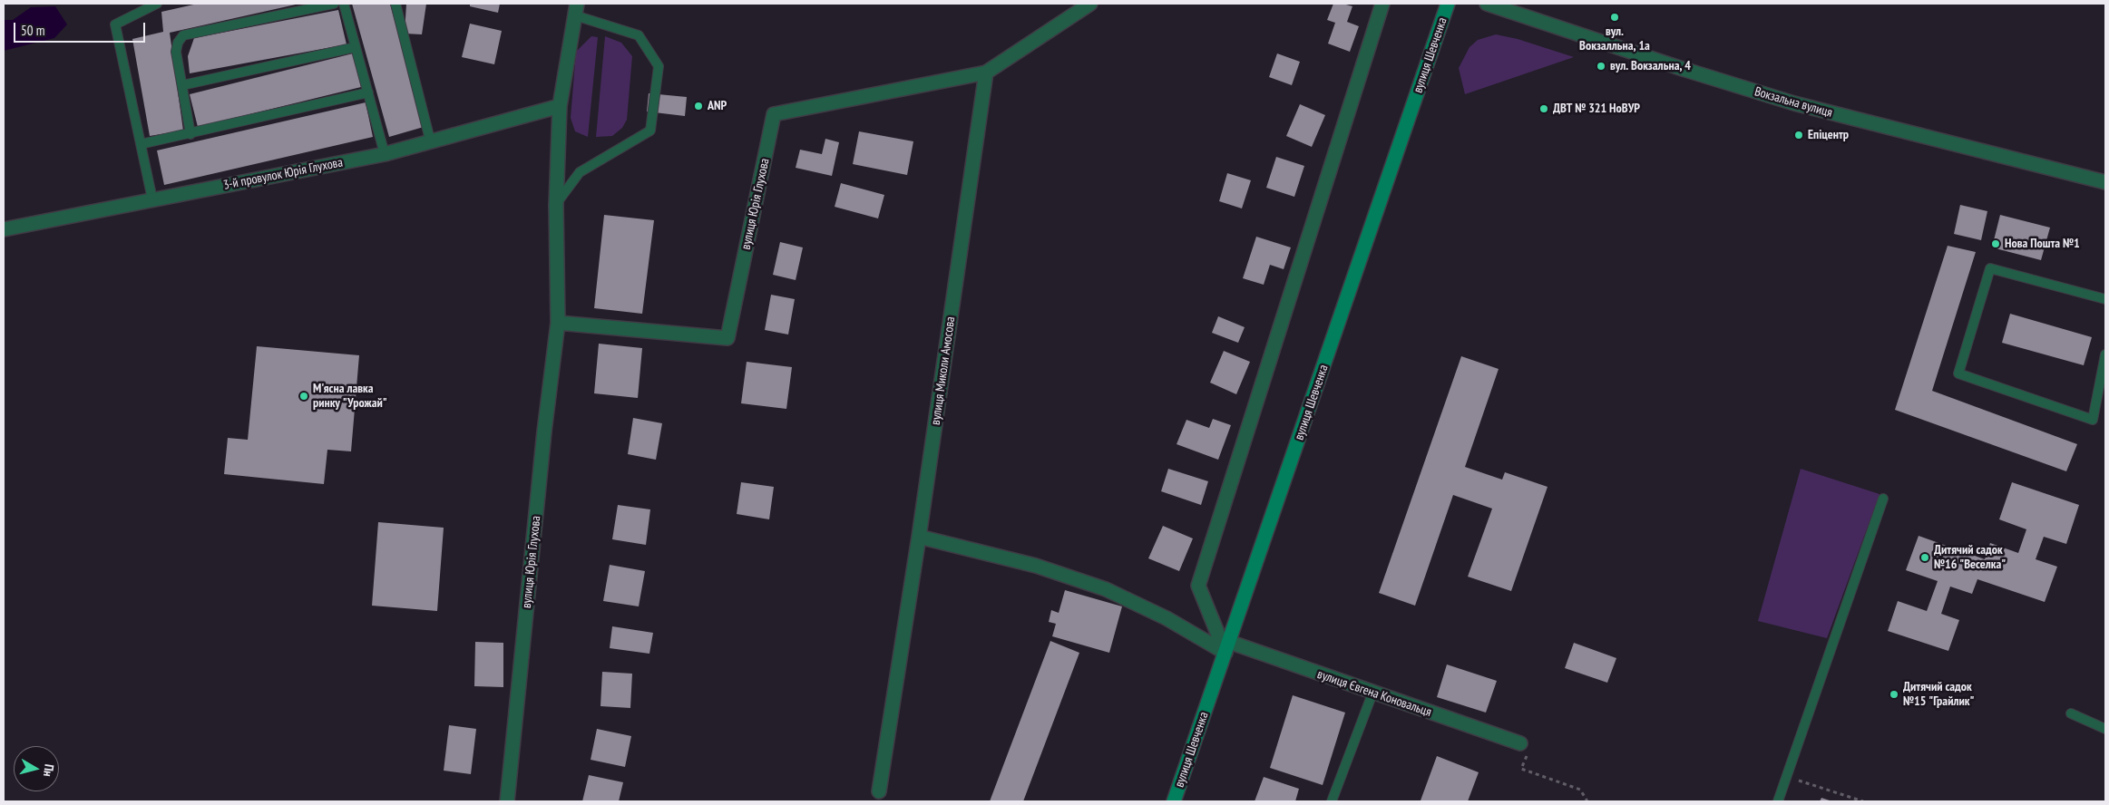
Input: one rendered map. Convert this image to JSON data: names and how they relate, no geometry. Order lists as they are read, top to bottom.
{
  "streets": {
    "main road": ["вулиця Шевченка"],
    "street": [
      "Вокзальна вулиця",
      "3-й провулок Юрія Глухова",
      "вулиця Юрія Глухова",
      "вулиця Миколи Амосова",
      "вулиця Євгена Коновальця"
    ]
  },
  "crossings": [
    ["вулиця Шевченка", "вулиця Євгена Коновальця"],
    ["3-й провулок Юрія Глухова", "вулиця Юрія Глухова"],
    ["вулиця Юрія Глухова", "вулиця Миколи Амосова"],
    ["вулиця Миколи Амосова", "вулиця Євгена Коновальця"]
  ],
  "places": [
    "вул. Вокзалльна, 1а",
    "вул. Вокзальна, 4",
    "ANP",
    "ДВТ № 321 НоВУР",
    "Епіцентр",
    "Нова Пошта №1",
    "М'ясна лавка ринку \"Урожай\"",
    "Дитячий садок №16 \"Веселка\"",
    "Дитячий садок №15 \"Грайлик\""
  ],
  "scale_bar": "50 m",
  "north": "right"
}
